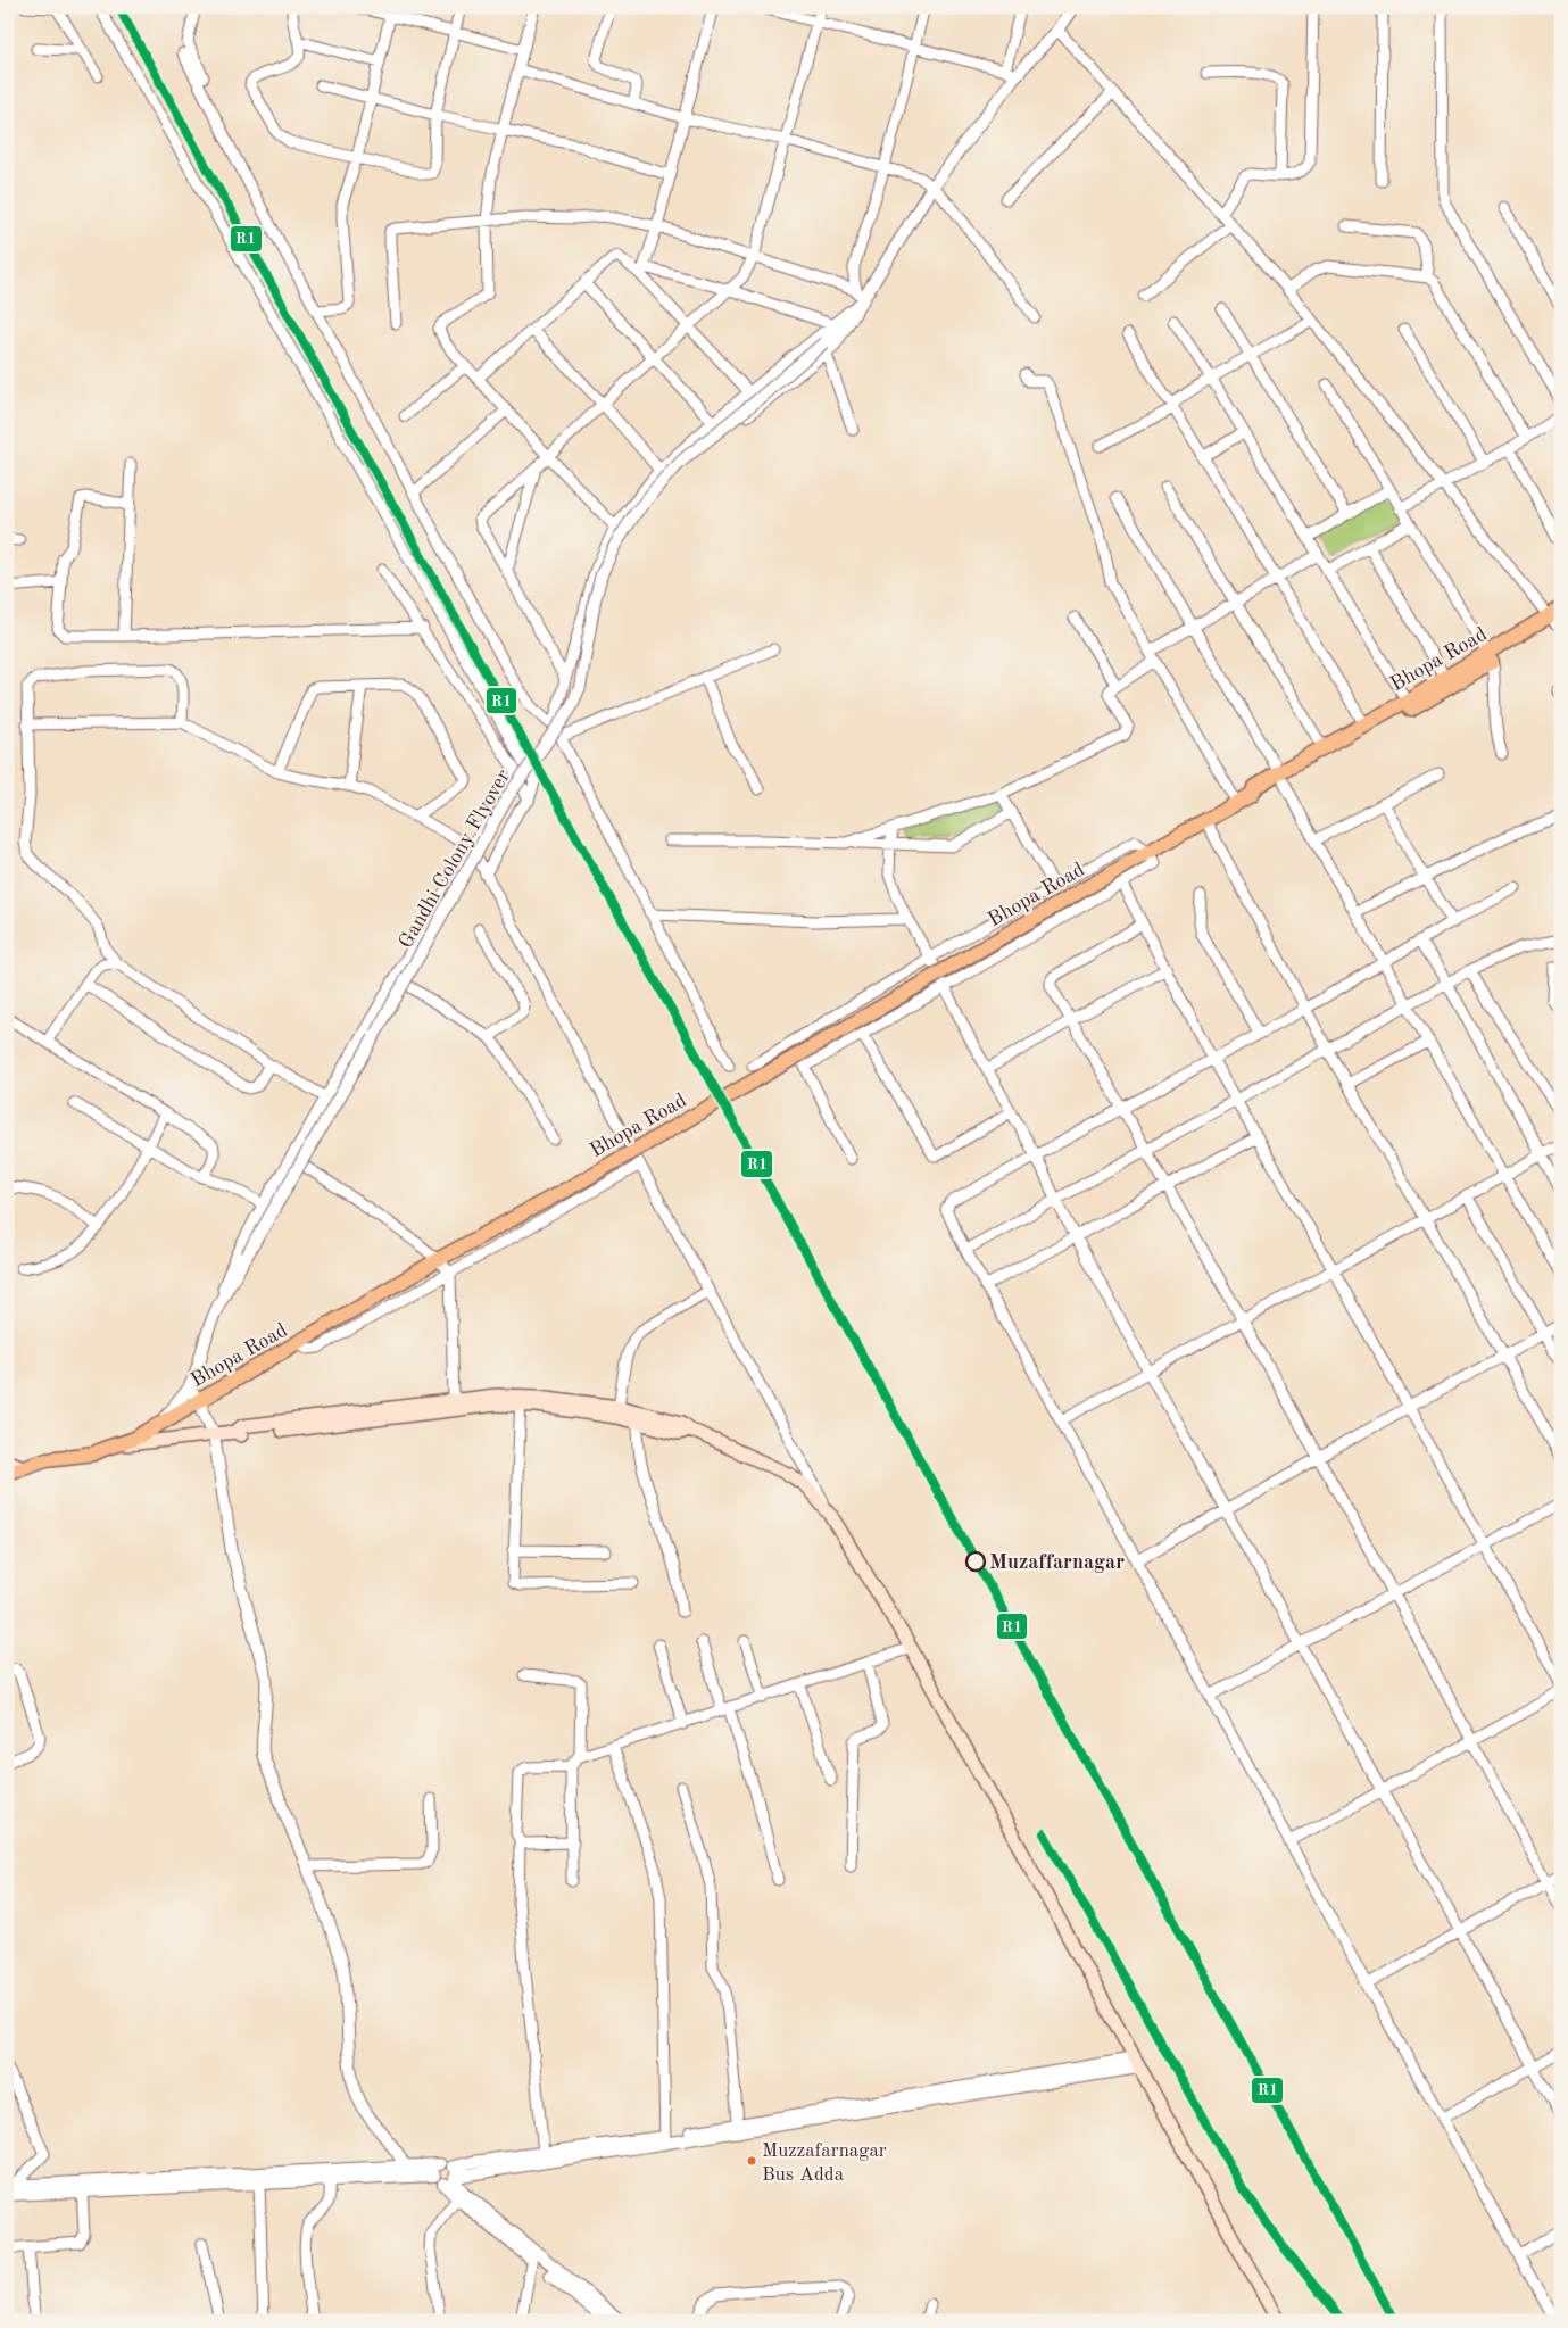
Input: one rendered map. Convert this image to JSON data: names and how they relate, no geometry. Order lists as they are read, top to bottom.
{
  "streets": {
    "main road": ["Bhopa Road"],
    "street": ["Gandhi Colony Flyover"]
  },
  "crossings": [
    ["Bhopa Road", "Gandhi Colony Flyover"]
  ],
  "places": ["Muzaffarnagar", "Muzzafarnagar Bus Adda"],
  "lines": ["transit line R1"]
}
